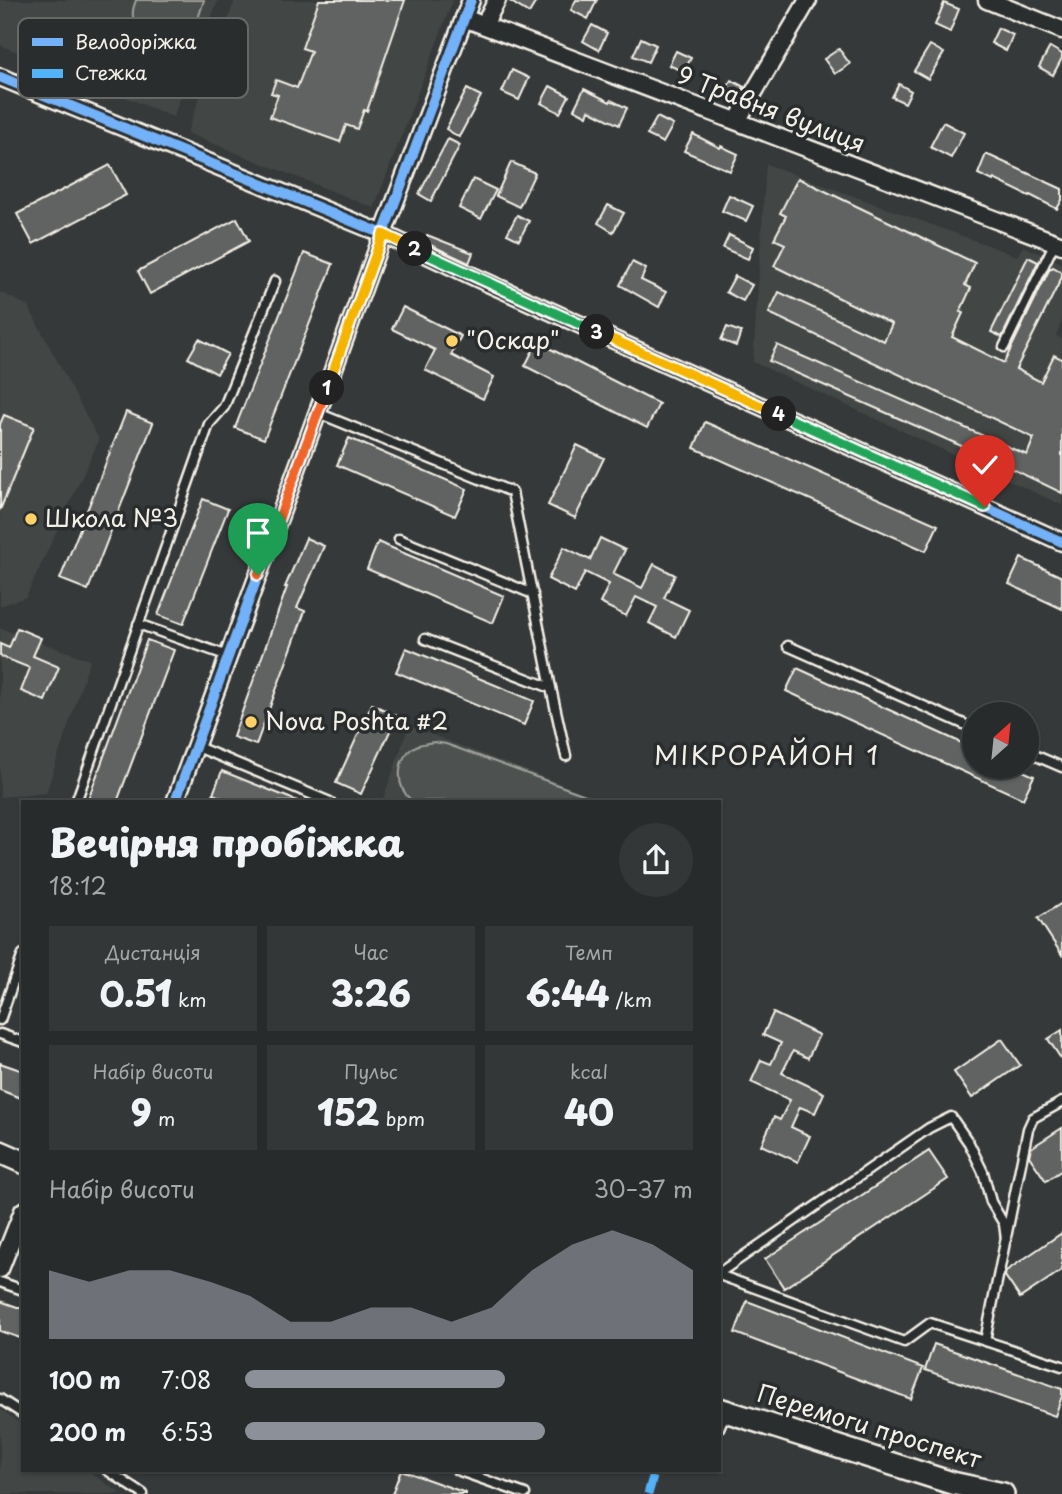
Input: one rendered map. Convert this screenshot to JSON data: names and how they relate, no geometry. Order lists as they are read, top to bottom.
{
  "streets": {
    "street": ["9 Травня вулиця", "Перемоги проспект"]
  },
  "districts": ["МІКРОРАЙОН 1"],
  "places": ["\"Оскар\"", "Школа №3", "Nova Poshta #2"],
  "legend": ["Велодоріжка", "Стежка"],
  "north": "top right",
  "page": {
    "pins": [
      "2",
      "3",
      "1",
      "4"
    ],
    "heading": ["Вечірня пробіжка", "18:12"],
    "stats": [
      ["Дистанція", "0.51 km"],
      ["Час", "3:26"],
      ["Темп", "6:44 /km"],
      ["Набір висоти", "9 m"],
      ["Пульс", "152 bpm"],
      ["kcal", "40"]
    ],
    "chart": ["Набір висоти", "30–37 m"],
    "list": [
      {
        "name": "100 m",
        "note": "7:08"
      },
      {
        "name": "200 m",
        "note": "6:53"
      }
    ]
  }
}
